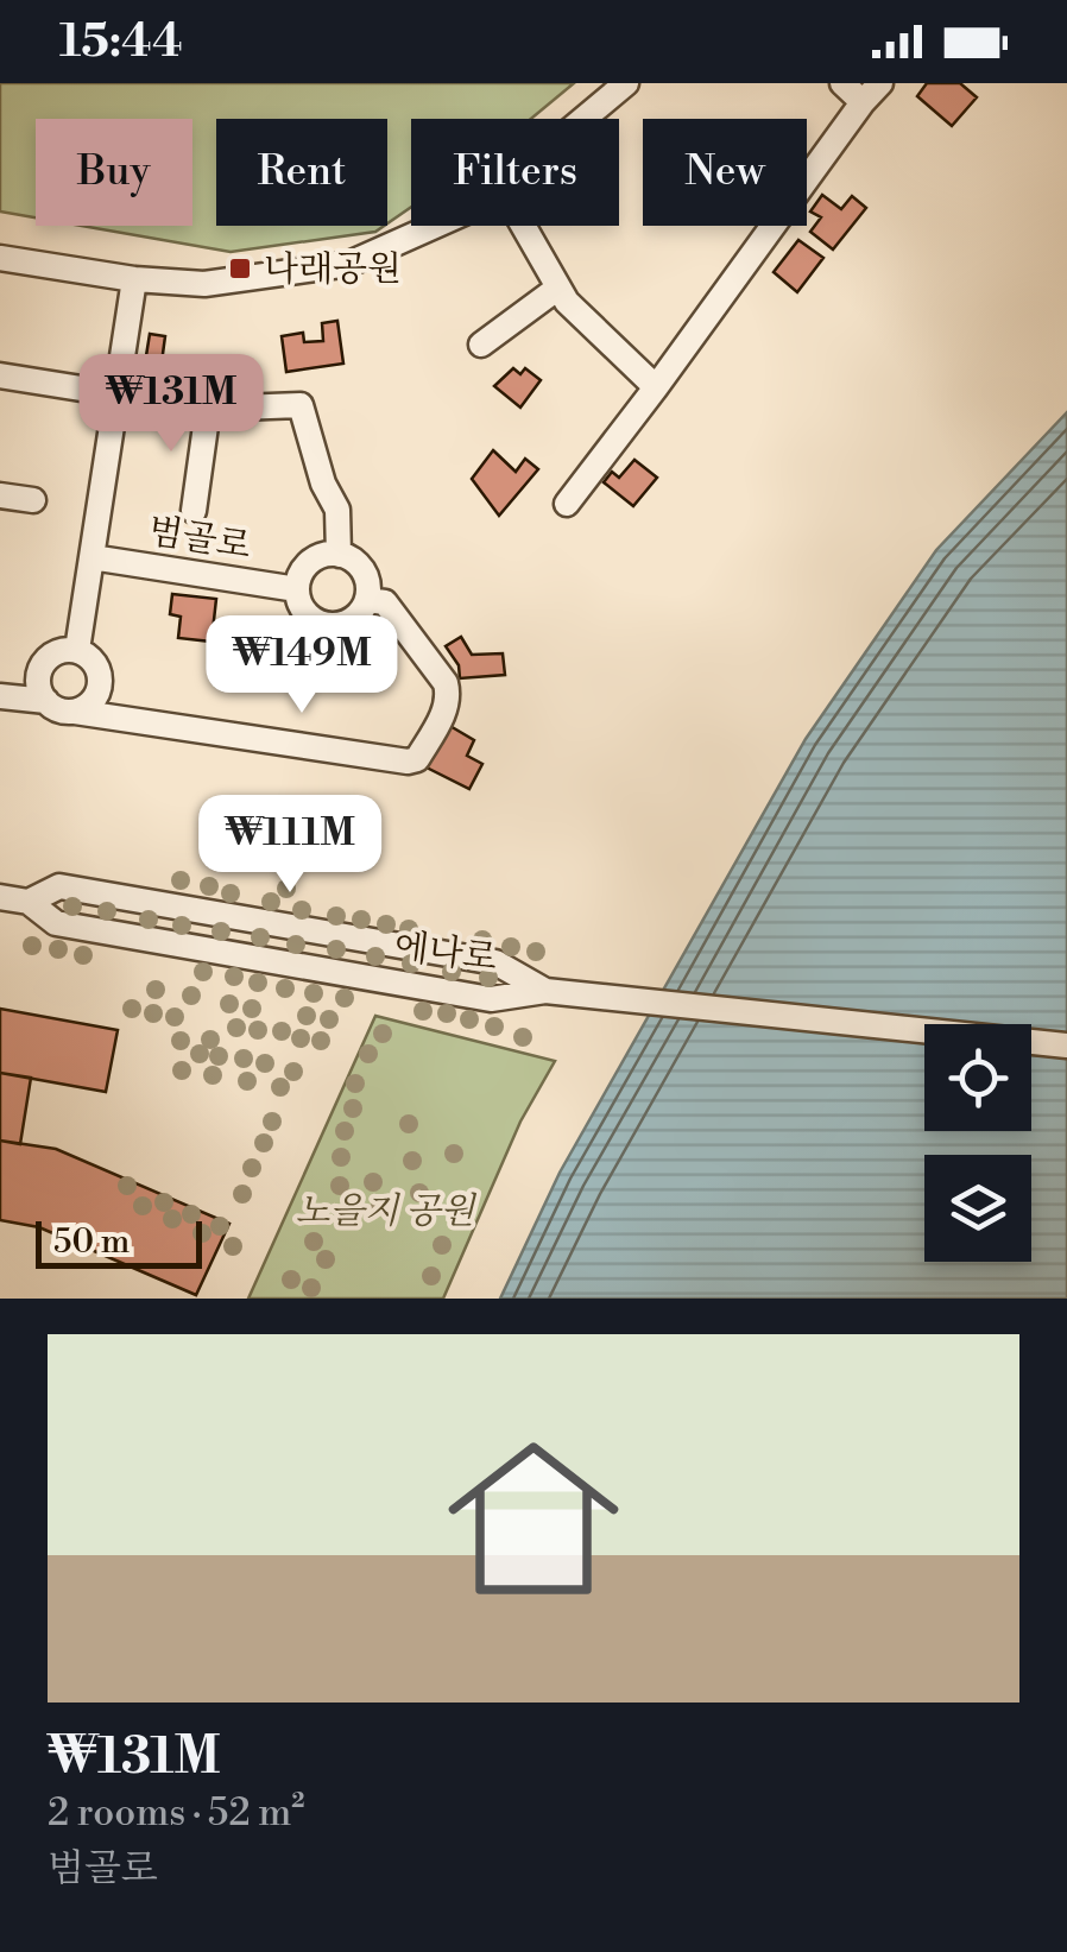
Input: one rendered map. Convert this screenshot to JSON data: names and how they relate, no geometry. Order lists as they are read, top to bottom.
{
  "streets": {
    "street": ["범골로", "에나로"]
  },
  "parks": ["노을지 공원"],
  "places": {
    "transit": ["나래공원"]
  },
  "scale_bar": "50 m",
  "page": {
    "status": "15:44",
    "chip": [
      "Buy",
      "Rent",
      "Filters",
      "New"
    ],
    "price": ["₩131M", "₩149M", "₩111M"],
    "scale": "50 m",
    "list": [
      {
        "name": "₩131M",
        "note": "2 rooms · 52 m² · 범골로"
      }
    ]
  }
}
